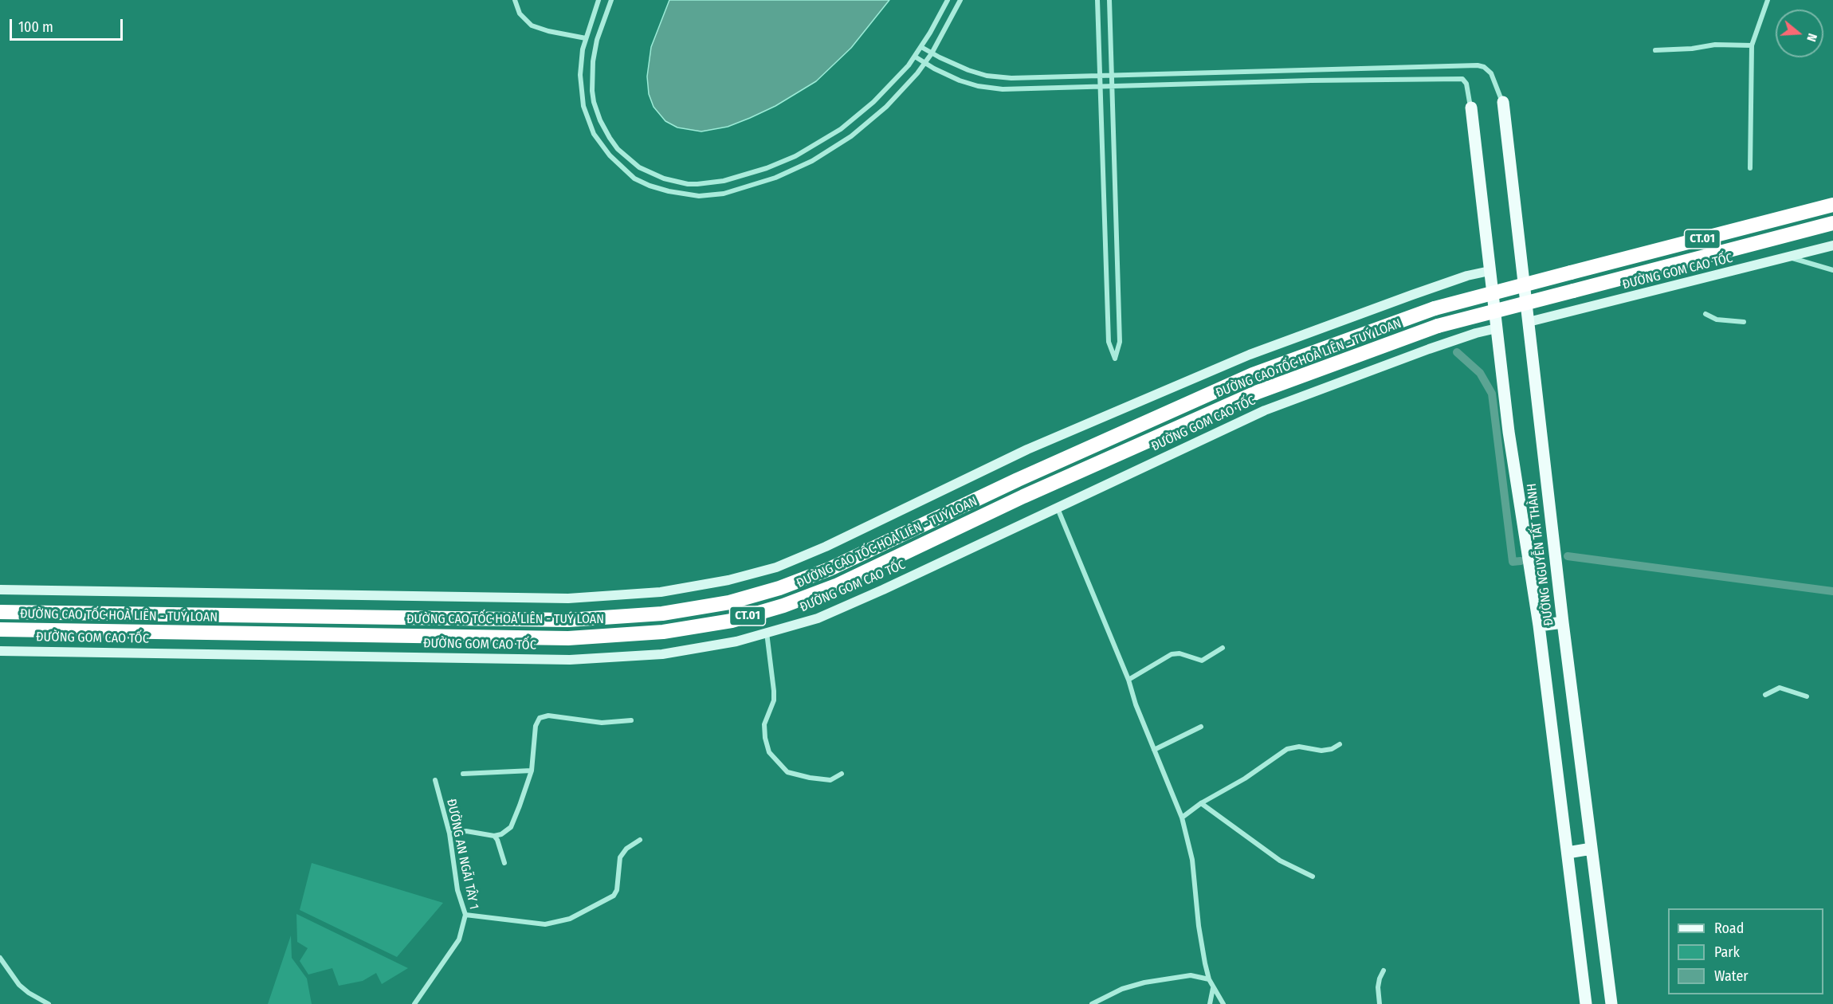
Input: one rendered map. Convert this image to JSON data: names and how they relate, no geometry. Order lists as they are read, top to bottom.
{
  "streets": {
    "highway": ["CT.01", "ĐƯỜNG CAO TỐC HOÀ LIÊN - TUÝ LOAN"],
    "main road": ["ĐƯỜNG GOM CAO TỐC", "ĐƯỜNG NGUYỄN TẤT THÀNH"],
    "street": ["ĐƯỜNG AN NGÃI TÂY 1"]
  },
  "crossings": [
    ["ĐƯỜNG GOM CAO TỐC", "ĐƯỜNG NGUYỄN TẤT THÀNH"]
  ],
  "legend": ["Road", "Park", "Water"],
  "scale_bar": "100 m",
  "north": "right"
}
